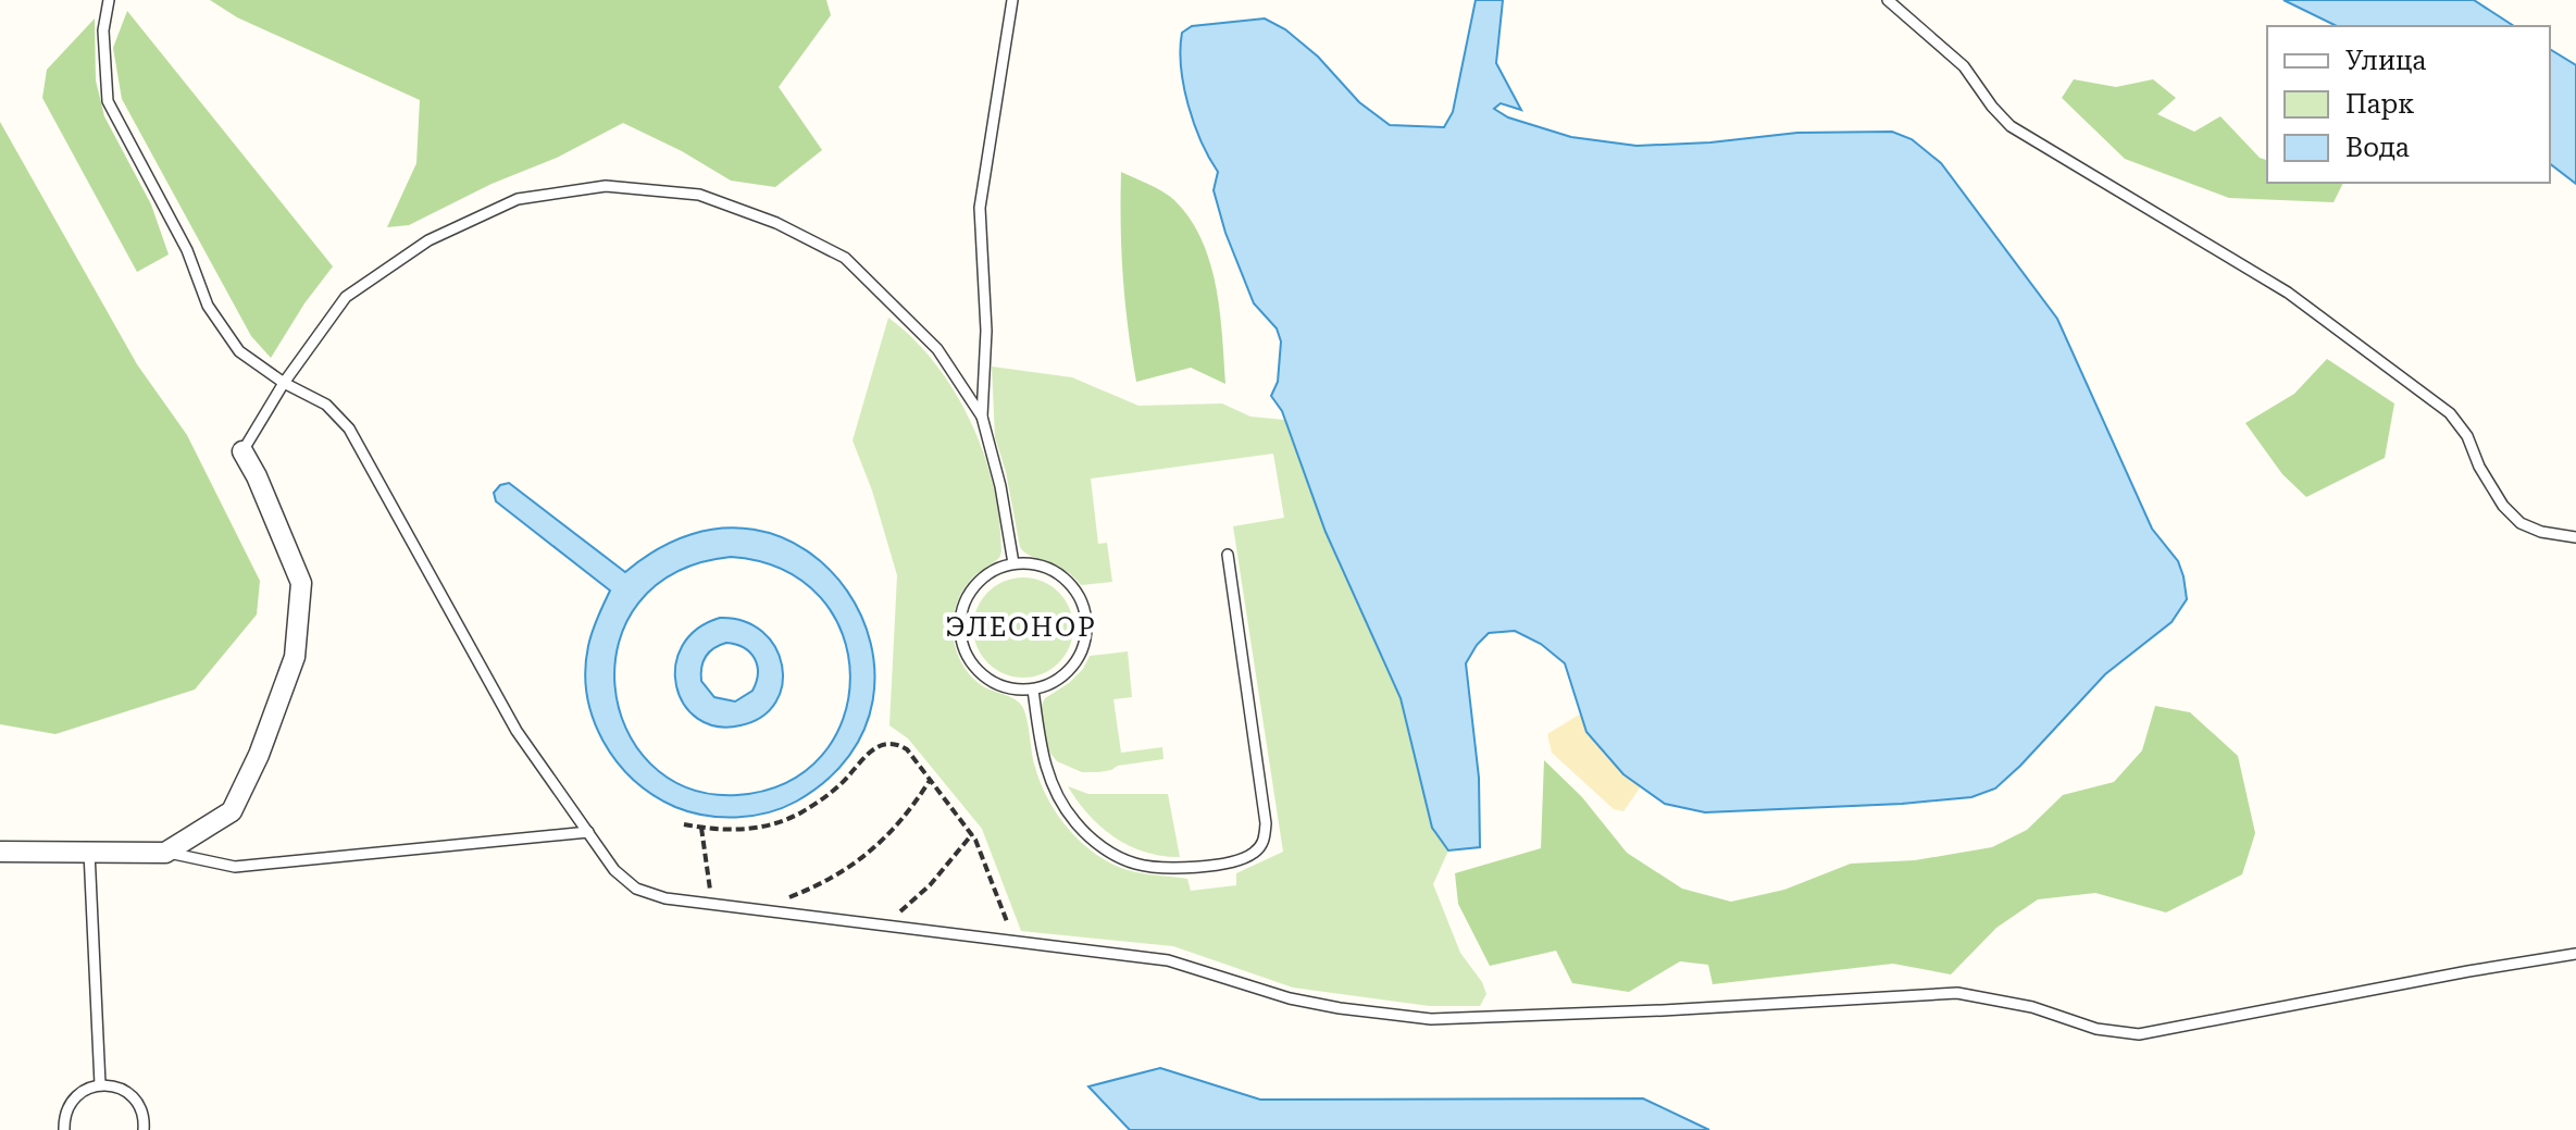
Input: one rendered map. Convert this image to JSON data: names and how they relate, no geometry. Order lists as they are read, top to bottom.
{
  "districts": ["ЭЛЕОНОР"],
  "legend": ["Улица", "Парк", "Вода"]
}
